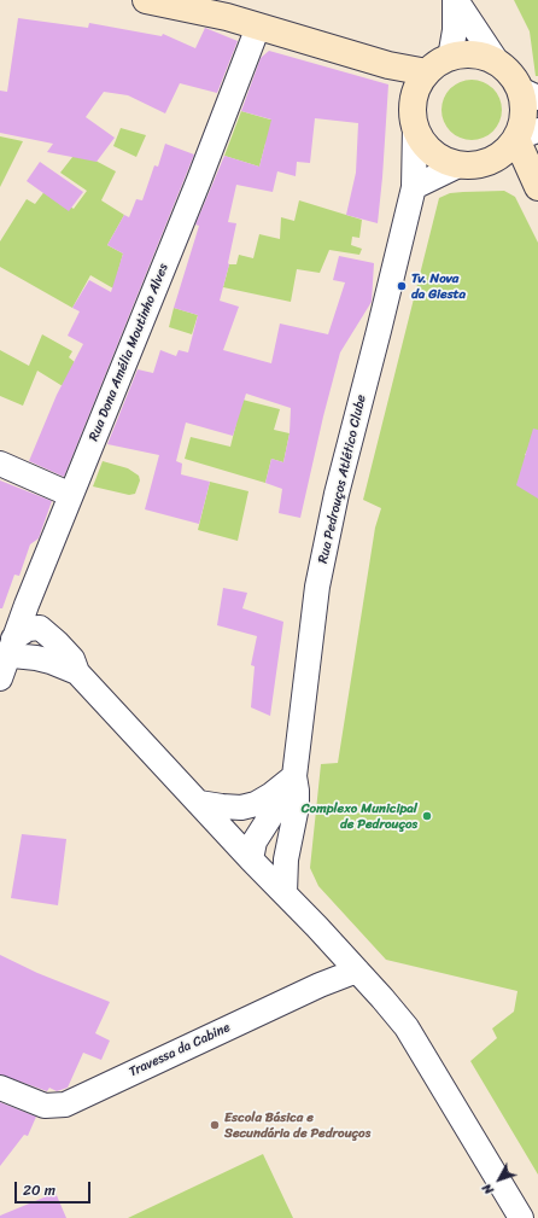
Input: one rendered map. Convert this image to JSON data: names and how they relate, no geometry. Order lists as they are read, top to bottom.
{
  "streets": {
    "street": ["Rua Dona Amélia Moutinho Alves", "Rua Pedrouços Atlético Clube", "Travessa da Cabine"]
  },
  "places": ["Tv. Nova da Giesta", "Complexo Municipal de Pedrouços", "Escola Básica e Secundária de Pedrouços"],
  "scale_bar": "20 m",
  "north": "bottom left"
}
